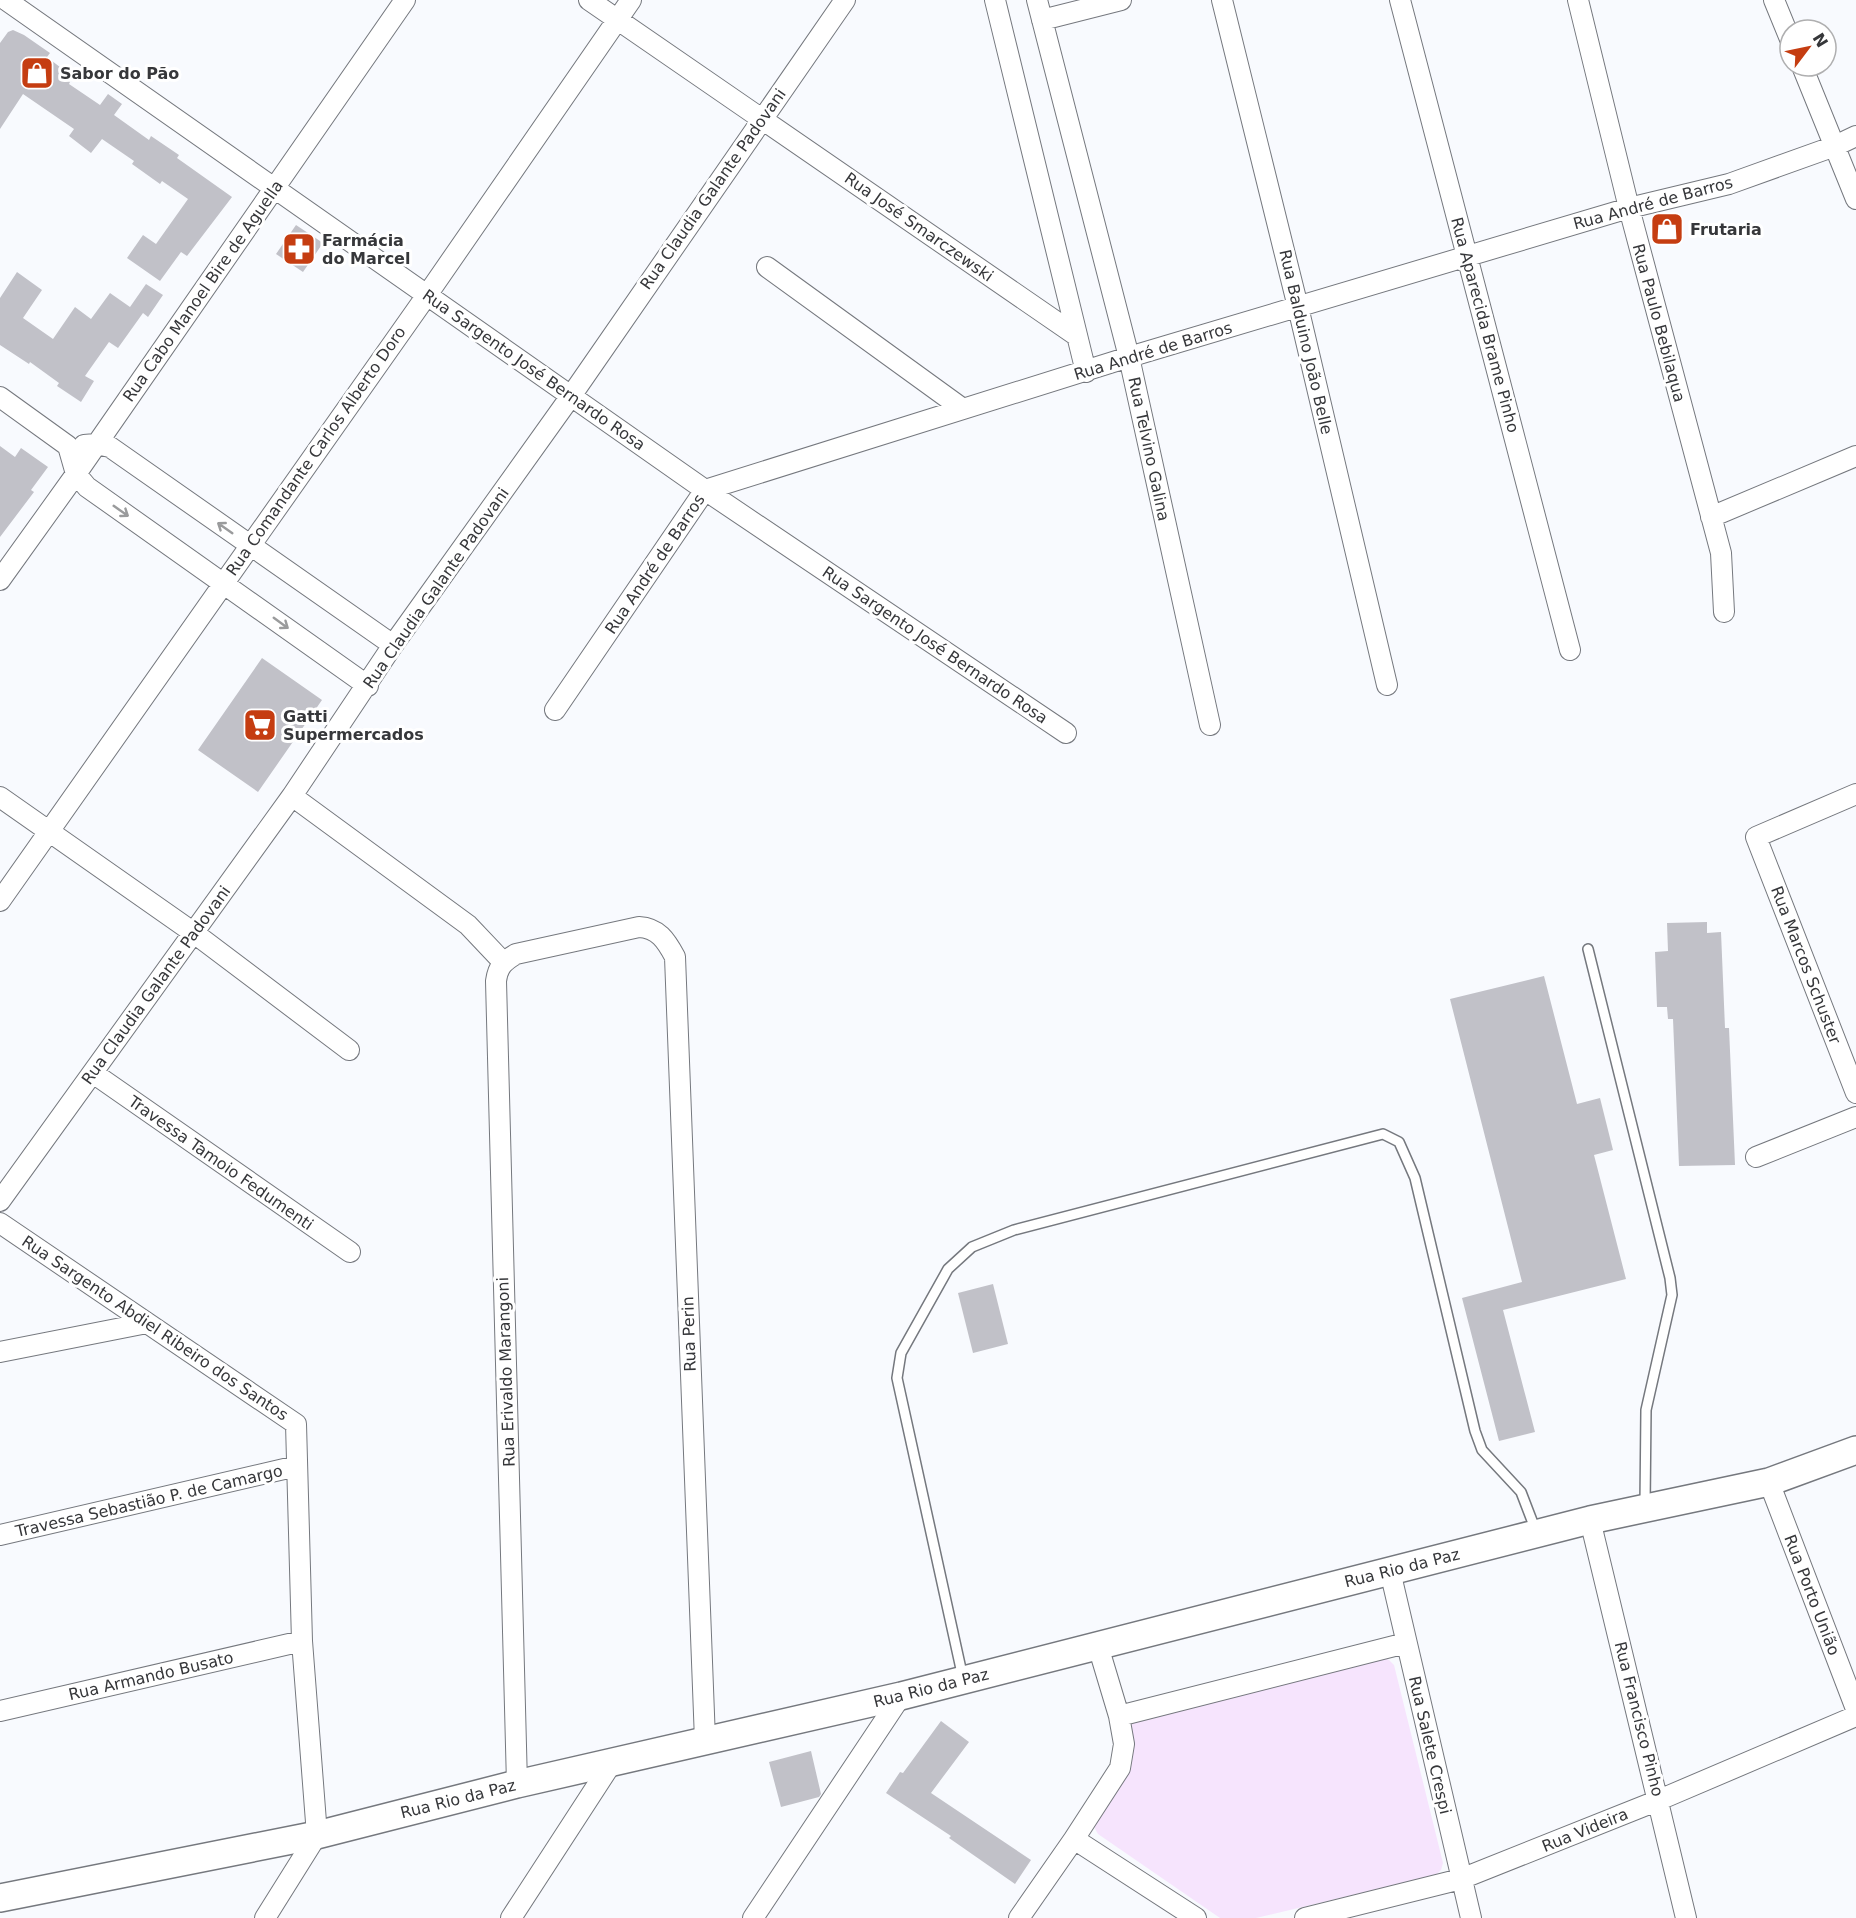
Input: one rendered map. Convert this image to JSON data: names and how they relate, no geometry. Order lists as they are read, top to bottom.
{
  "streets": {
    "main road": ["Rua Rio da Paz"],
    "street": [
      "Rua Claudia Galante Padovani",
      "Rua André de Barros",
      "Rua José Smarczewski",
      "Rua Cabo Manoel Bire de Aguella",
      "Rua Paulo Bebilaqua",
      "Rua Aparecida Brame Pinho",
      "Rua Balduino João Belle",
      "Rua Sargento José Bernardo Rosa",
      "Rua Telvino Galina",
      "Rua Comandante Carlos Alberto Doro",
      "Rua Marcos Schuster",
      "Travessa Tamoio Fedumenti",
      "Rua Sargento Abdiel Ribeiro dos Santos",
      "Rua Perin",
      "Rua Erivaldo Marangoni",
      "Travessa Sebastião P. de Camargo",
      "Rua Porto União",
      "Rua Armando Busato",
      "Rua Francisco Pinho",
      "Rua Salete Crespi",
      "Rua Videira"
    ]
  },
  "crossings": [
    ["Rua Claudia Galante Padovani", "Rua José Smarczewski"],
    ["Rua Claudia Galante Padovani", "Rua Sargento José Bernardo Rosa"],
    ["Rua Claudia Galante Padovani", "Travessa Tamoio Fedumenti"],
    ["Rua André de Barros", "Rua Paulo Bebilaqua"],
    ["Rua André de Barros", "Rua Aparecida Brame Pinho"],
    ["Rua André de Barros", "Rua Balduino João Belle"],
    ["Rua André de Barros", "Rua Sargento José Bernardo Rosa"],
    ["Rua André de Barros", "Rua Telvino Galina"],
    ["Rua José Smarczewski", "Rua Comandante Carlos Alberto Doro"],
    ["Rua Cabo Manoel Bire de Aguella", "Rua Sargento José Bernardo Rosa"],
    ["Rua Sargento José Bernardo Rosa", "Rua Comandante Carlos Alberto Doro"],
    ["Rua Sargento Abdiel Ribeiro dos Santos", "Travessa Sebastião P. de Camargo"],
    ["Rua Sargento Abdiel Ribeiro dos Santos", "Rua Rio da Paz"],
    ["Rua Sargento Abdiel Ribeiro dos Santos", "Rua Armando Busato"],
    ["Rua Perin", "Rua Erivaldo Marangoni"],
    ["Rua Perin", "Rua Rio da Paz"],
    ["Rua Erivaldo Marangoni", "Rua Rio da Paz"],
    ["Rua Rio da Paz", "Rua Porto União"],
    ["Rua Rio da Paz", "Rua Francisco Pinho"],
    ["Rua Rio da Paz", "Rua Salete Crespi"],
    ["Rua Francisco Pinho", "Rua Videira"],
    ["Rua Salete Crespi", "Rua Videira"]
  ],
  "places": {
    "shop": ["Sabor do Pão", "Frutaria"],
    "pharmacy": ["Farmácia do Marcel"],
    "supermarket": ["Gatti Supermercados"]
  },
  "north": "top right"
}
